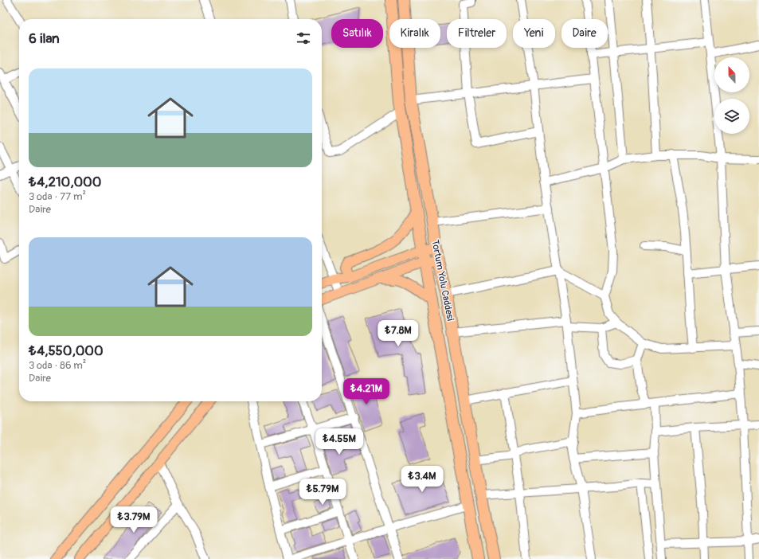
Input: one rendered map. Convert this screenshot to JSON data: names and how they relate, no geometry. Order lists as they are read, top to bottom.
{
  "streets": {
    "highway": ["Tortum Yolu Caddesi"]
  },
  "north": "top",
  "page": {
    "chip": [
      "Satılık",
      "Kiralık",
      "Filtreler",
      "Yeni",
      "Daire"
    ],
    "heading": "6 ilan",
    "list": [
      {
        "name": "₺4,210,000",
        "note": "3 oda · 77 m² · Daire"
      },
      {
        "name": "₺4,550,000",
        "note": "3 oda · 86 m² · Daire"
      }
    ],
    "price": [
      "₺7.8M",
      "₺4.21M",
      "₺4.55M",
      "₺3.4M",
      "₺5.79M",
      "₺3.79M"
    ]
  }
}
